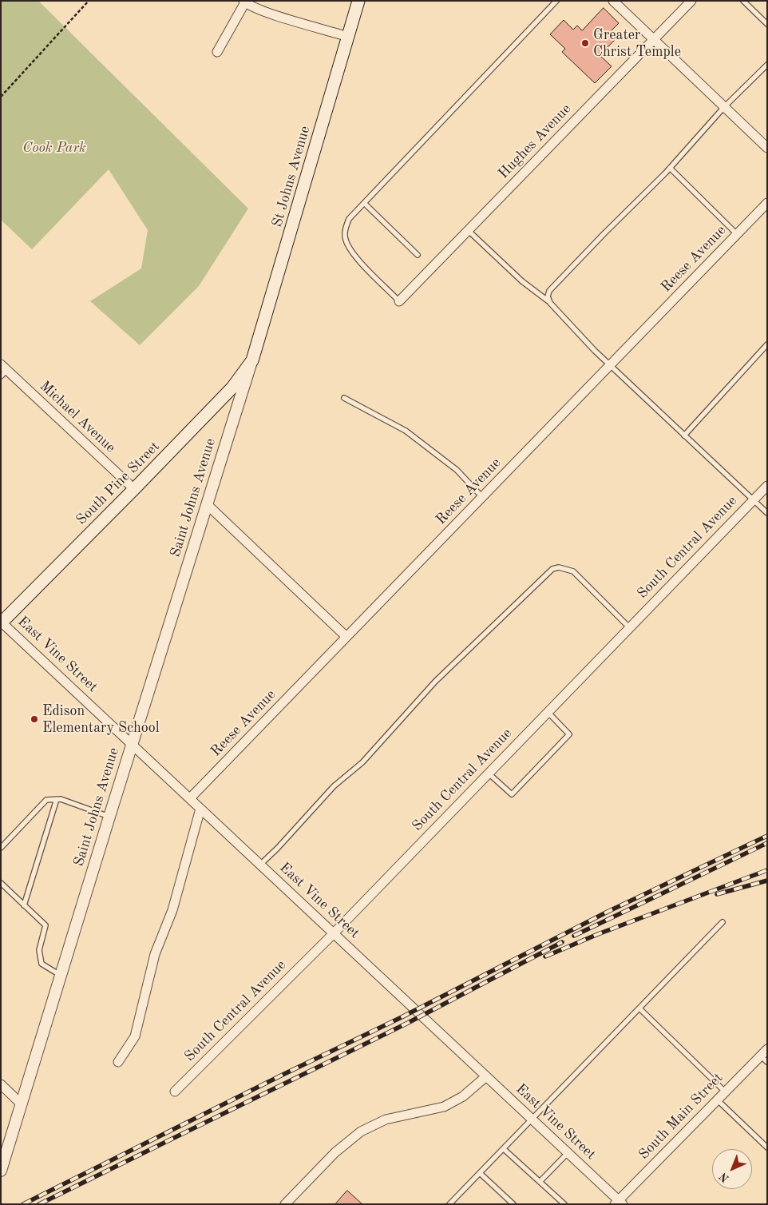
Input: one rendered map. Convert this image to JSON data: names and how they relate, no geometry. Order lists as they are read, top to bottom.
{
  "streets": {
    "main road": ["St Johns Avenue", "South Pine Street"],
    "street": [
      "Hughes Avenue",
      "Reese Avenue",
      "Michael Avenue",
      "Saint Johns Avenue",
      "South Central Avenue",
      "East Vine Street",
      "South Main Street"
    ]
  },
  "crossings": [
    ["St Johns Avenue", "South Pine Street"],
    ["St Johns Avenue", "Saint Johns Avenue"],
    ["Reese Avenue", "East Vine Street"],
    ["Michael Avenue", "South Pine Street"],
    ["South Pine Street", "Saint Johns Avenue"],
    ["South Pine Street", "East Vine Street"],
    ["Saint Johns Avenue", "East Vine Street"],
    ["South Central Avenue", "East Vine Street"],
    ["East Vine Street", "South Main Street"]
  ],
  "parks": ["Cook Park"],
  "places": ["Greater Christ Temple", "Edison Elementary School"],
  "north": "bottom left"
}
